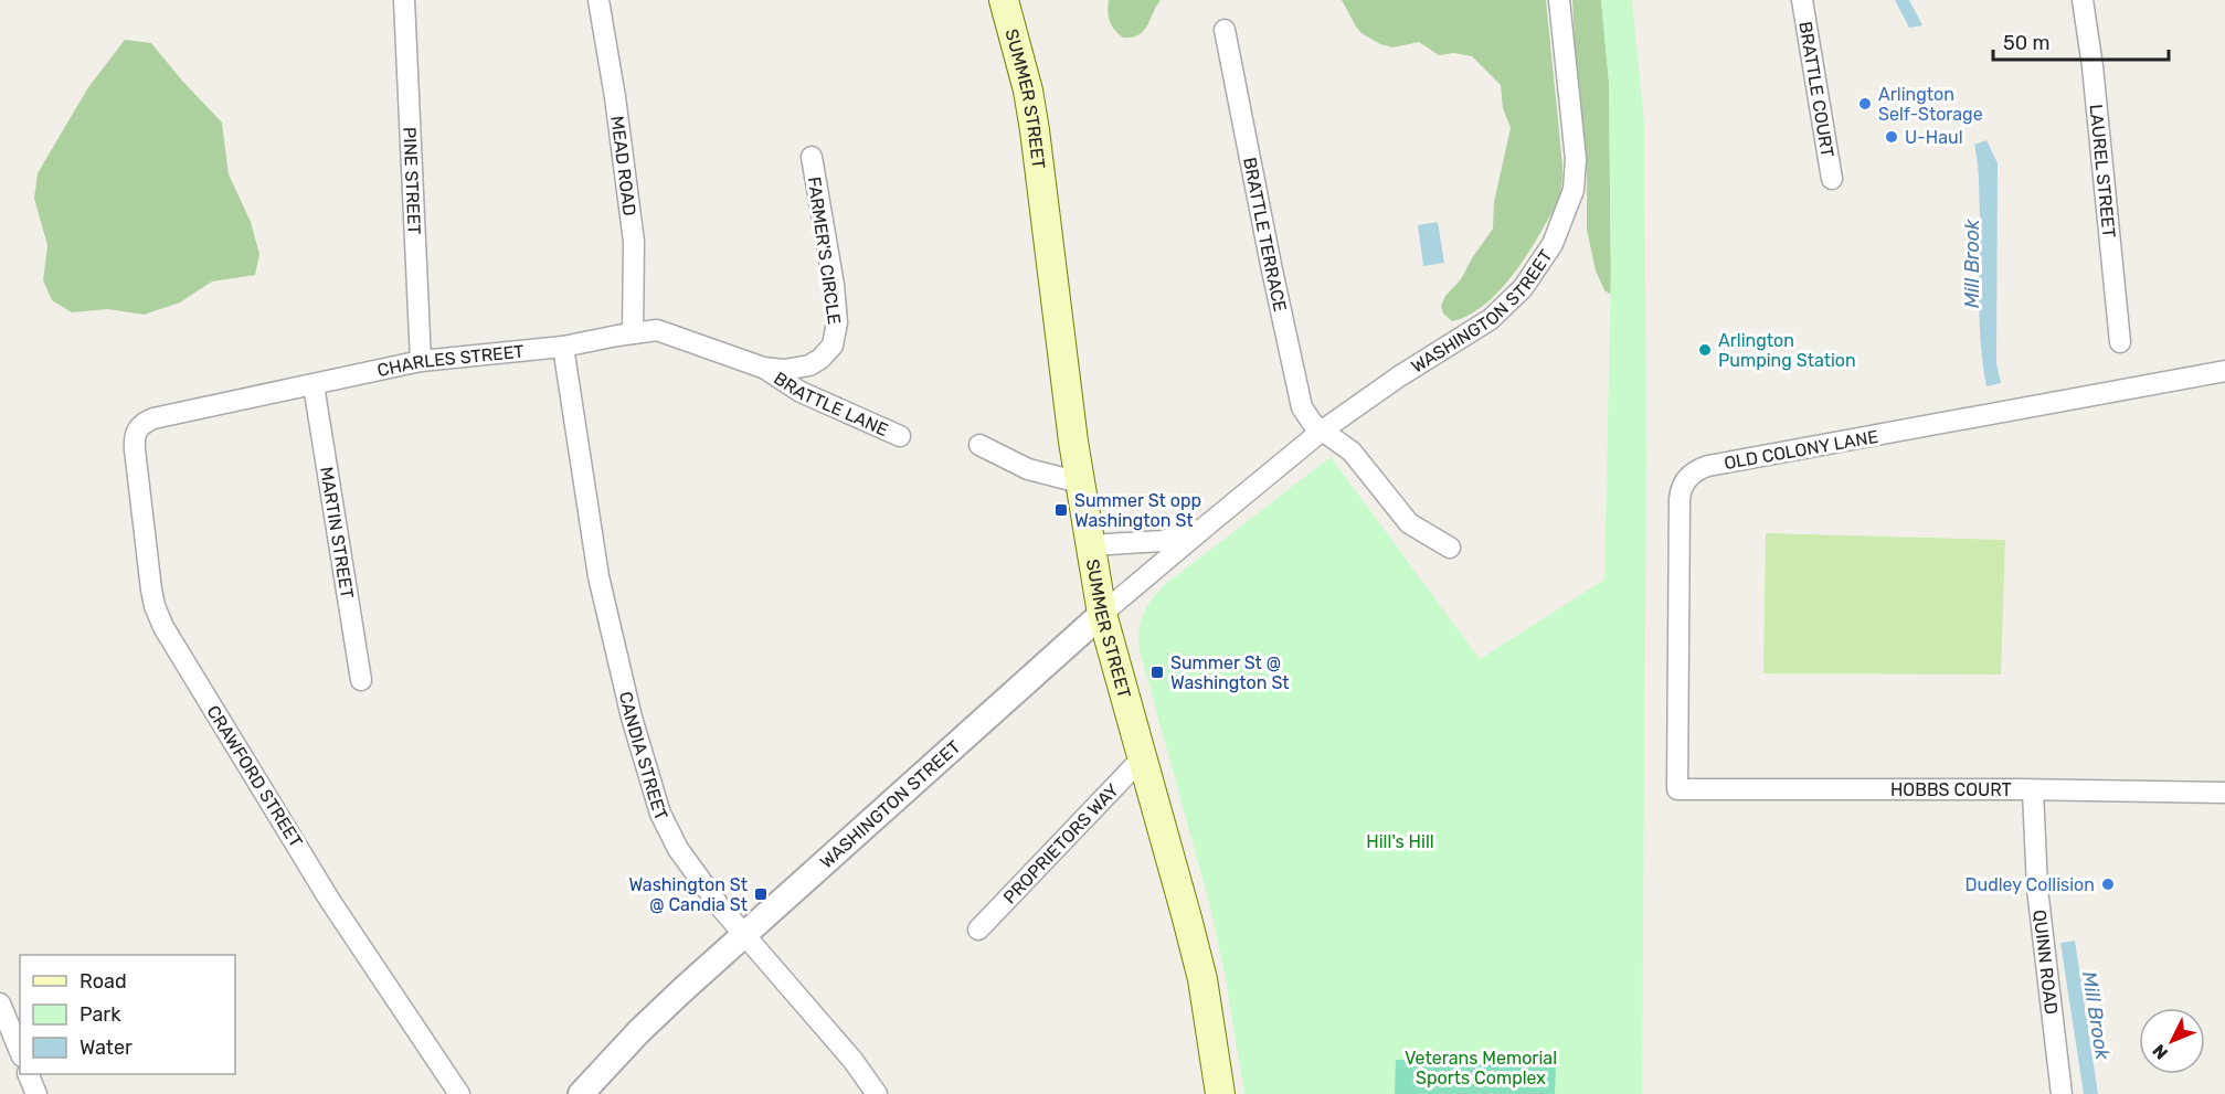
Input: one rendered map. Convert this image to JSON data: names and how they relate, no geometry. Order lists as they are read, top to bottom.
{
  "streets": {
    "main road": ["SUMMER STREET"],
    "street": [
      "BRATTLE COURT",
      "MEAD ROAD",
      "LAUREL STREET",
      "PINE STREET",
      "BRATTLE TERRACE",
      "FARMER'S CIRCLE",
      "WASHINGTON STREET",
      "CHARLES STREET",
      "BRATTLE LANE",
      "OLD COLONY LANE",
      "MARTIN STREET",
      "CANDIA STREET",
      "CRAWFORD STREET",
      "HOBBS COURT",
      "PROPRIETORS WAY",
      "QUINN ROAD"
    ]
  },
  "crossings": [
    ["SUMMER STREET", "WASHINGTON STREET"],
    ["SUMMER STREET", "PROPRIETORS WAY"],
    ["MEAD ROAD", "CHARLES STREET"],
    ["PINE STREET", "CHARLES STREET"],
    ["BRATTLE TERRACE", "WASHINGTON STREET"],
    ["FARMER'S CIRCLE", "CHARLES STREET"],
    ["FARMER'S CIRCLE", "BRATTLE LANE"],
    ["WASHINGTON STREET", "CANDIA STREET"],
    ["CHARLES STREET", "BRATTLE LANE"],
    ["CHARLES STREET", "MARTIN STREET"],
    ["CHARLES STREET", "CANDIA STREET"],
    ["CHARLES STREET", "CRAWFORD STREET"],
    ["OLD COLONY LANE", "HOBBS COURT"],
    ["HOBBS COURT", "QUINN ROAD"]
  ],
  "water": ["Mill Brook"],
  "parks": ["Hill's Hill", "Veterans Memorial Sports Complex"],
  "places": {
    "other": [
      "Arlington Self-Storage",
      "U-Haul",
      "Arlington Pumping Station",
      "Dudley Collision"
    ],
    "transit": ["Summer St opp Washington St", "Summer St @ Washington St", "Washington St @ Candia St"]
  },
  "legend": ["Road", "Park", "Water"],
  "scale_bar": "50 m",
  "north": "bottom left"
}
